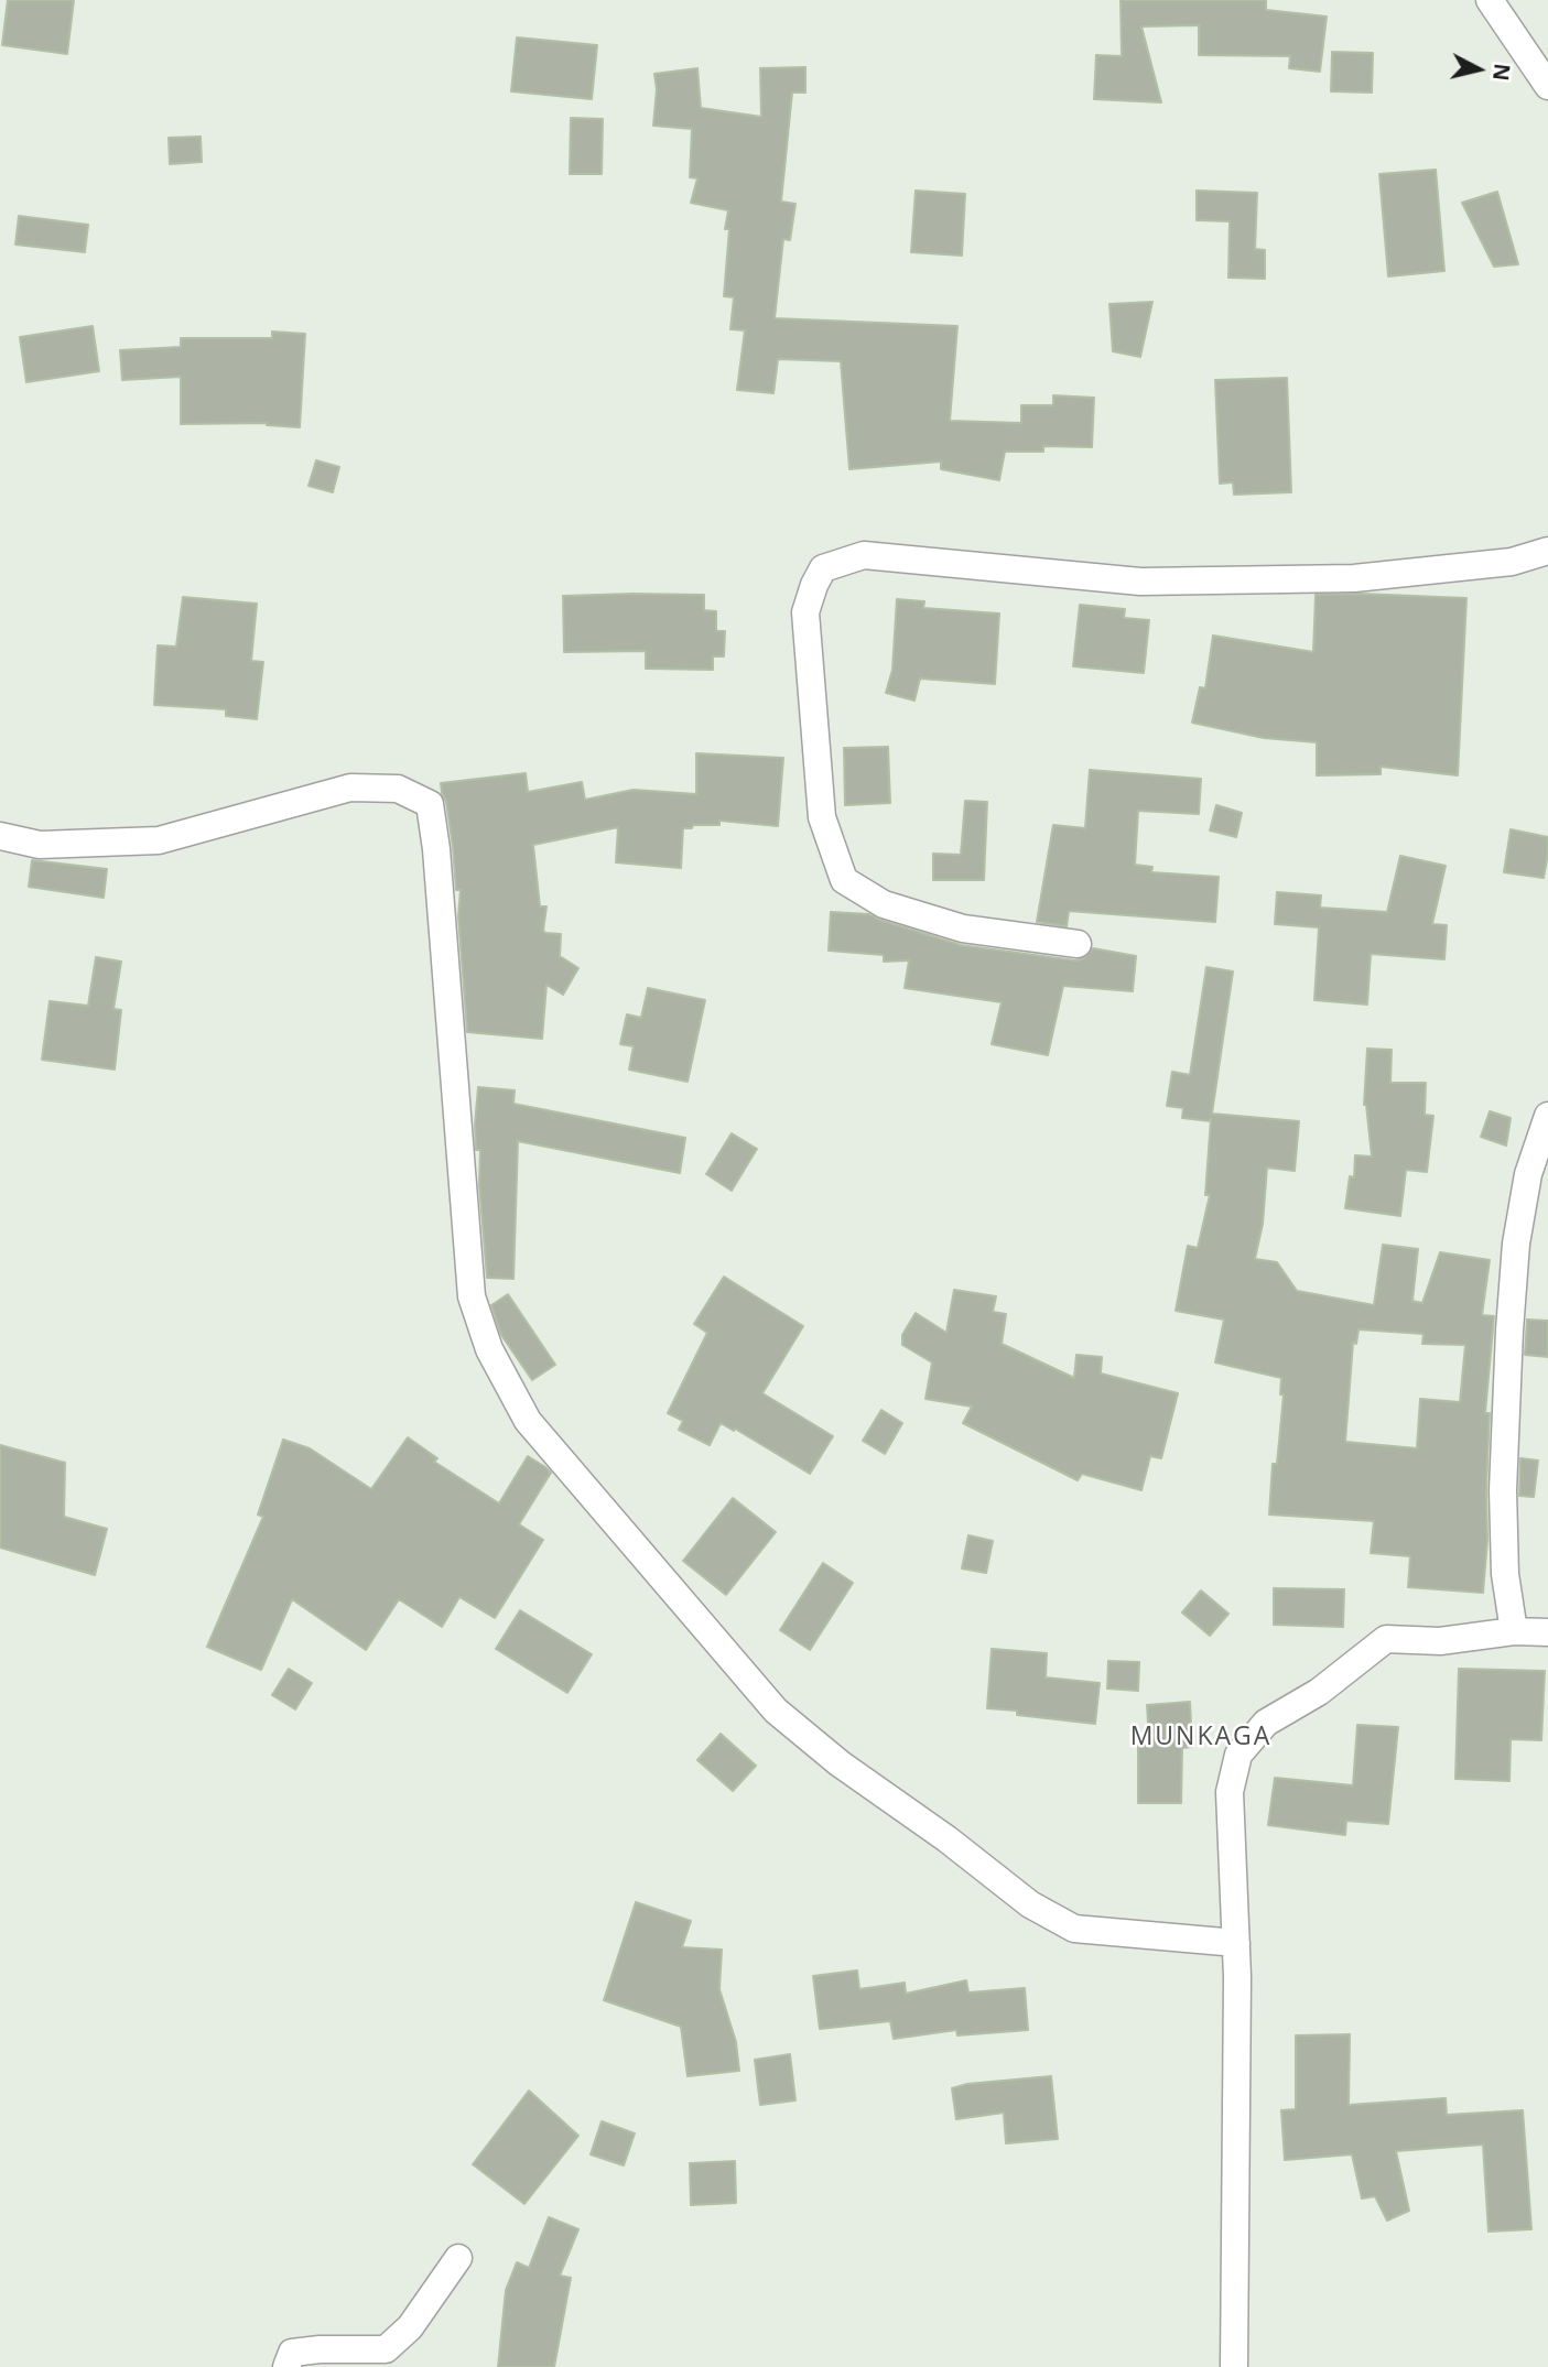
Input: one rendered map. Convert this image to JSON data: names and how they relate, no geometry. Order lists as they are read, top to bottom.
{
  "districts": ["MUNKAGA"],
  "north": "right"
}
